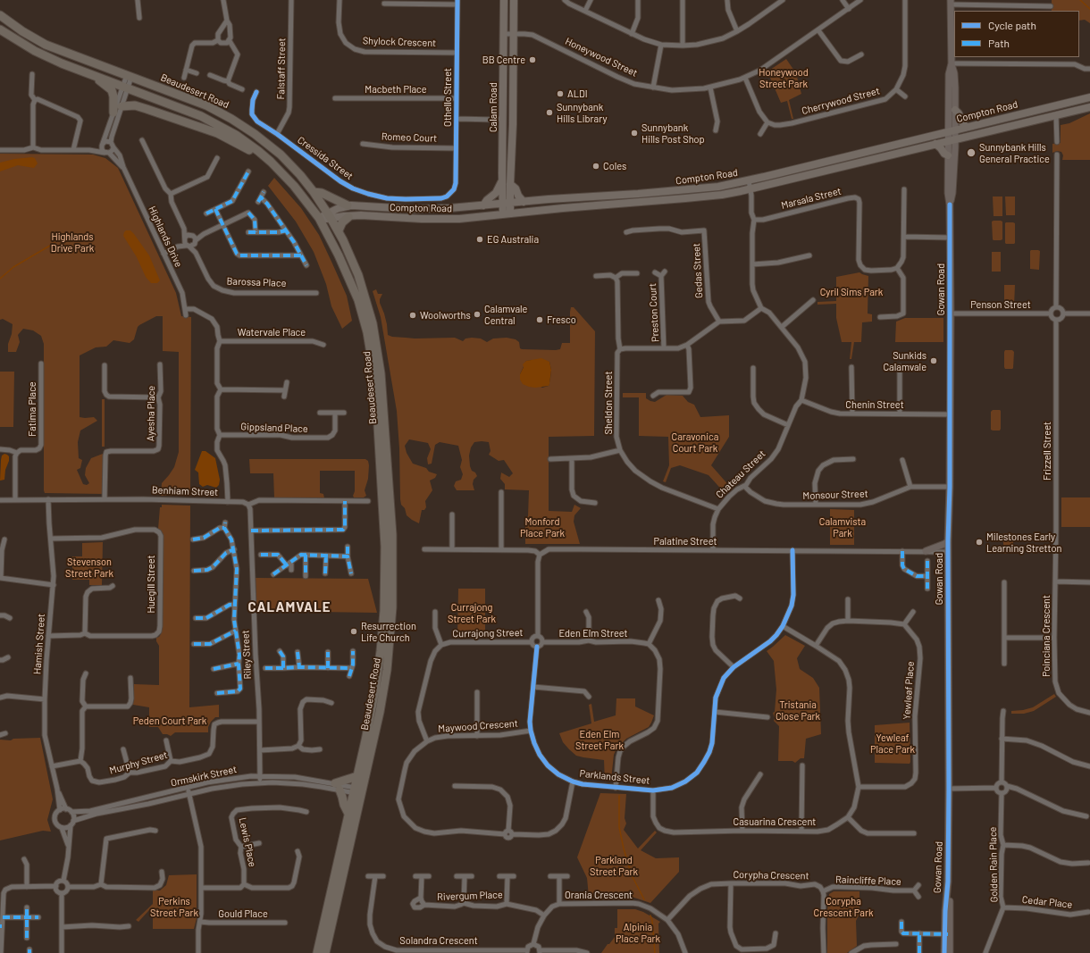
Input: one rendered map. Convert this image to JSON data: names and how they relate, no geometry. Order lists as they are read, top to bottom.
{
  "streets": {
    "highway": ["Beaudesert Road"],
    "main road": ["Calam Road", "Compton Road", "Gowan Road"],
    "street": [
      "Shylock Crescent",
      "Honeywood Street",
      "Falstaff Street",
      "Macbeth Place",
      "Othello Street",
      "Cherrywood Street",
      "Romeo Court",
      "Cressida Street",
      "Marsala Street",
      "Highlands Drive",
      "Gedas Street",
      "Barossa Place",
      "Penson Street",
      "Preston Court",
      "Watervale Place",
      "Sheldon Street",
      "Chenin Street",
      "Fatima Place",
      "Ayesha Place",
      "Gippsland Place",
      "Frizzell Street",
      "Chateau Street",
      "Benhiam Street",
      "Monsour Street",
      "Palatine Street",
      "Huegill Street",
      "Currajong Street",
      "Eden Elm Street",
      "Poinciana Crescent",
      "Hamish Street",
      "Riley Street",
      "Yewleaf Place",
      "Maywood Crescent",
      "Murphy Street",
      "Ormskirk Street",
      "Parklands Street",
      "Casuarina Crescent",
      "Lewis Place",
      "Golden Rain Place",
      "Corypha Crescent",
      "Raincliffe Place",
      "Orania Crescent",
      "Rivergum Place",
      "Cedar Place",
      "Gould Place",
      "Solandra Crescent"
    ]
  },
  "crossings": [
    ["Shylock Crescent", "Othello Street"],
    ["Honeywood Street", "Calam Road"],
    ["Falstaff Street", "Cressida Street"],
    ["Macbeth Place", "Othello Street"],
    ["Beaudesert Road", "Compton Road"],
    ["Beaudesert Road", "Ormskirk Street"],
    ["Othello Street", "Romeo Court"],
    ["Othello Street", "Cressida Street"],
    ["Calam Road", "Compton Road"],
    ["Compton Road", "Gowan Road"],
    ["Compton Road", "Chateau Street"],
    ["Marsala Street", "Chateau Street"],
    ["Gowan Road", "Penson Street"],
    ["Gowan Road", "Chenin Street"],
    ["Gowan Road", "Monsour Street"],
    ["Gowan Road", "Palatine Street"],
    ["Penson Street", "Frizzell Street"],
    ["Sheldon Street", "Chateau Street"],
    ["Chenin Street", "Chateau Street"],
    ["Ayesha Place", "Benhiam Street"],
    ["Frizzell Street", "Poinciana Crescent"],
    ["Chateau Street", "Monsour Street"],
    ["Chateau Street", "Palatine Street"],
    ["Benhiam Street", "Hamish Street"],
    ["Benhiam Street", "Riley Street"],
    ["Palatine Street", "Parklands Street"],
    ["Huegill Street", "Hamish Street"],
    ["Currajong Street", "Eden Elm Street"],
    ["Currajong Street", "Maywood Crescent"],
    ["Currajong Street", "Parklands Street"],
    ["Eden Elm Street", "Parklands Street"],
    ["Hamish Street", "Ormskirk Street"],
    ["Riley Street", "Murphy Street"],
    ["Riley Street", "Ormskirk Street"],
    ["Maywood Crescent", "Parklands Street"],
    ["Parklands Street", "Casuarina Crescent"],
    ["Golden Rain Place", "Cedar Place"],
    ["Corypha Crescent", "Raincliffe Place"],
    ["Corypha Crescent", "Orania Crescent"],
    ["Orania Crescent", "Rivergum Place"]
  ],
  "districts": ["CALAMVALE"],
  "parks": [
    "Honeywood Street Park",
    "Highlands Drive Park",
    "Cyril Sims Park",
    "Caravonica Court Park",
    "Monford Place Park",
    "Calamvista Park",
    "Stevenson Street Park",
    "Currajong Street Park",
    "Tristania Close Park",
    "Peden Court Park",
    "Eden Elm Street Park",
    "Yewleaf Place Park",
    "Parkland Street Park",
    "Perkins Street Park",
    "Corypha Crescent Park",
    "Alpinia Place Park"
  ],
  "places": [
    "BB Centre",
    "ALDI",
    "Sunnybank Hills Library",
    "Sunnybank Hills Post Shop",
    "Sunnybank Hills General Practice",
    "Coles",
    "EG Australia",
    "Calamvale Central",
    "Woolworths",
    "Fresco",
    "Sunkids Calamvale",
    "Milestones Early Learning Stretton",
    "Resurrection Life Church"
  ],
  "legend": ["Cycle path", "Path"]
}
